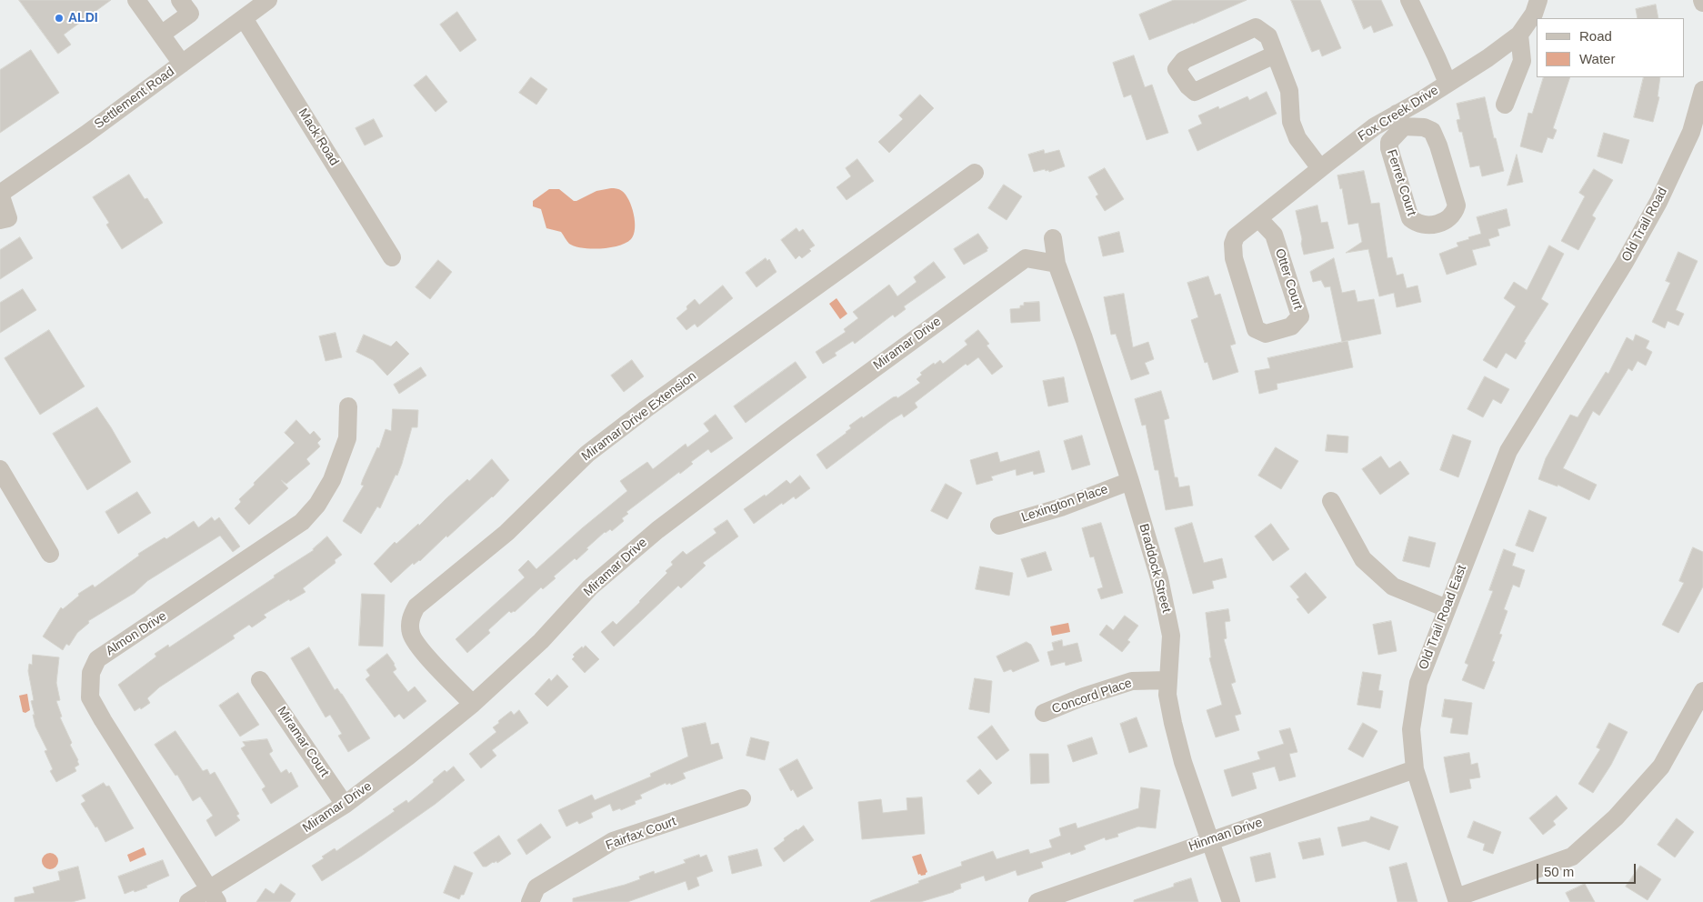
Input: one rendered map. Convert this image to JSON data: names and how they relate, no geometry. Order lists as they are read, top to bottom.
{
  "streets": {
    "street": [
      "Settlement Road",
      "Fox Creek Drive",
      "Mack Road",
      "Ferret Court",
      "Old Trail Road",
      "Otter Court",
      "Miramar Drive",
      "Miramar Drive Extension",
      "Lexington Place",
      "Braddock Street",
      "Old Trail Road East",
      "Almon Drive",
      "Concord Place",
      "Miramar Court",
      "Fairfax Court",
      "Hinman Drive"
    ]
  },
  "crossings": [
    ["Settlement Road", "Mack Road"],
    ["Fox Creek Drive", "Ferret Court"],
    ["Fox Creek Drive", "Otter Court"],
    ["Old Trail Road", "Old Trail Road East"],
    ["Miramar Drive", "Miramar Drive Extension"],
    ["Miramar Drive", "Braddock Street"],
    ["Miramar Drive", "Almon Drive"],
    ["Miramar Drive", "Miramar Court"],
    ["Lexington Place", "Braddock Street"],
    ["Braddock Street", "Concord Place"],
    ["Braddock Street", "Hinman Drive"],
    ["Old Trail Road East", "Hinman Drive"]
  ],
  "places": ["ALDI"],
  "legend": ["Road", "Water"],
  "scale_bar": "50 m"
}
